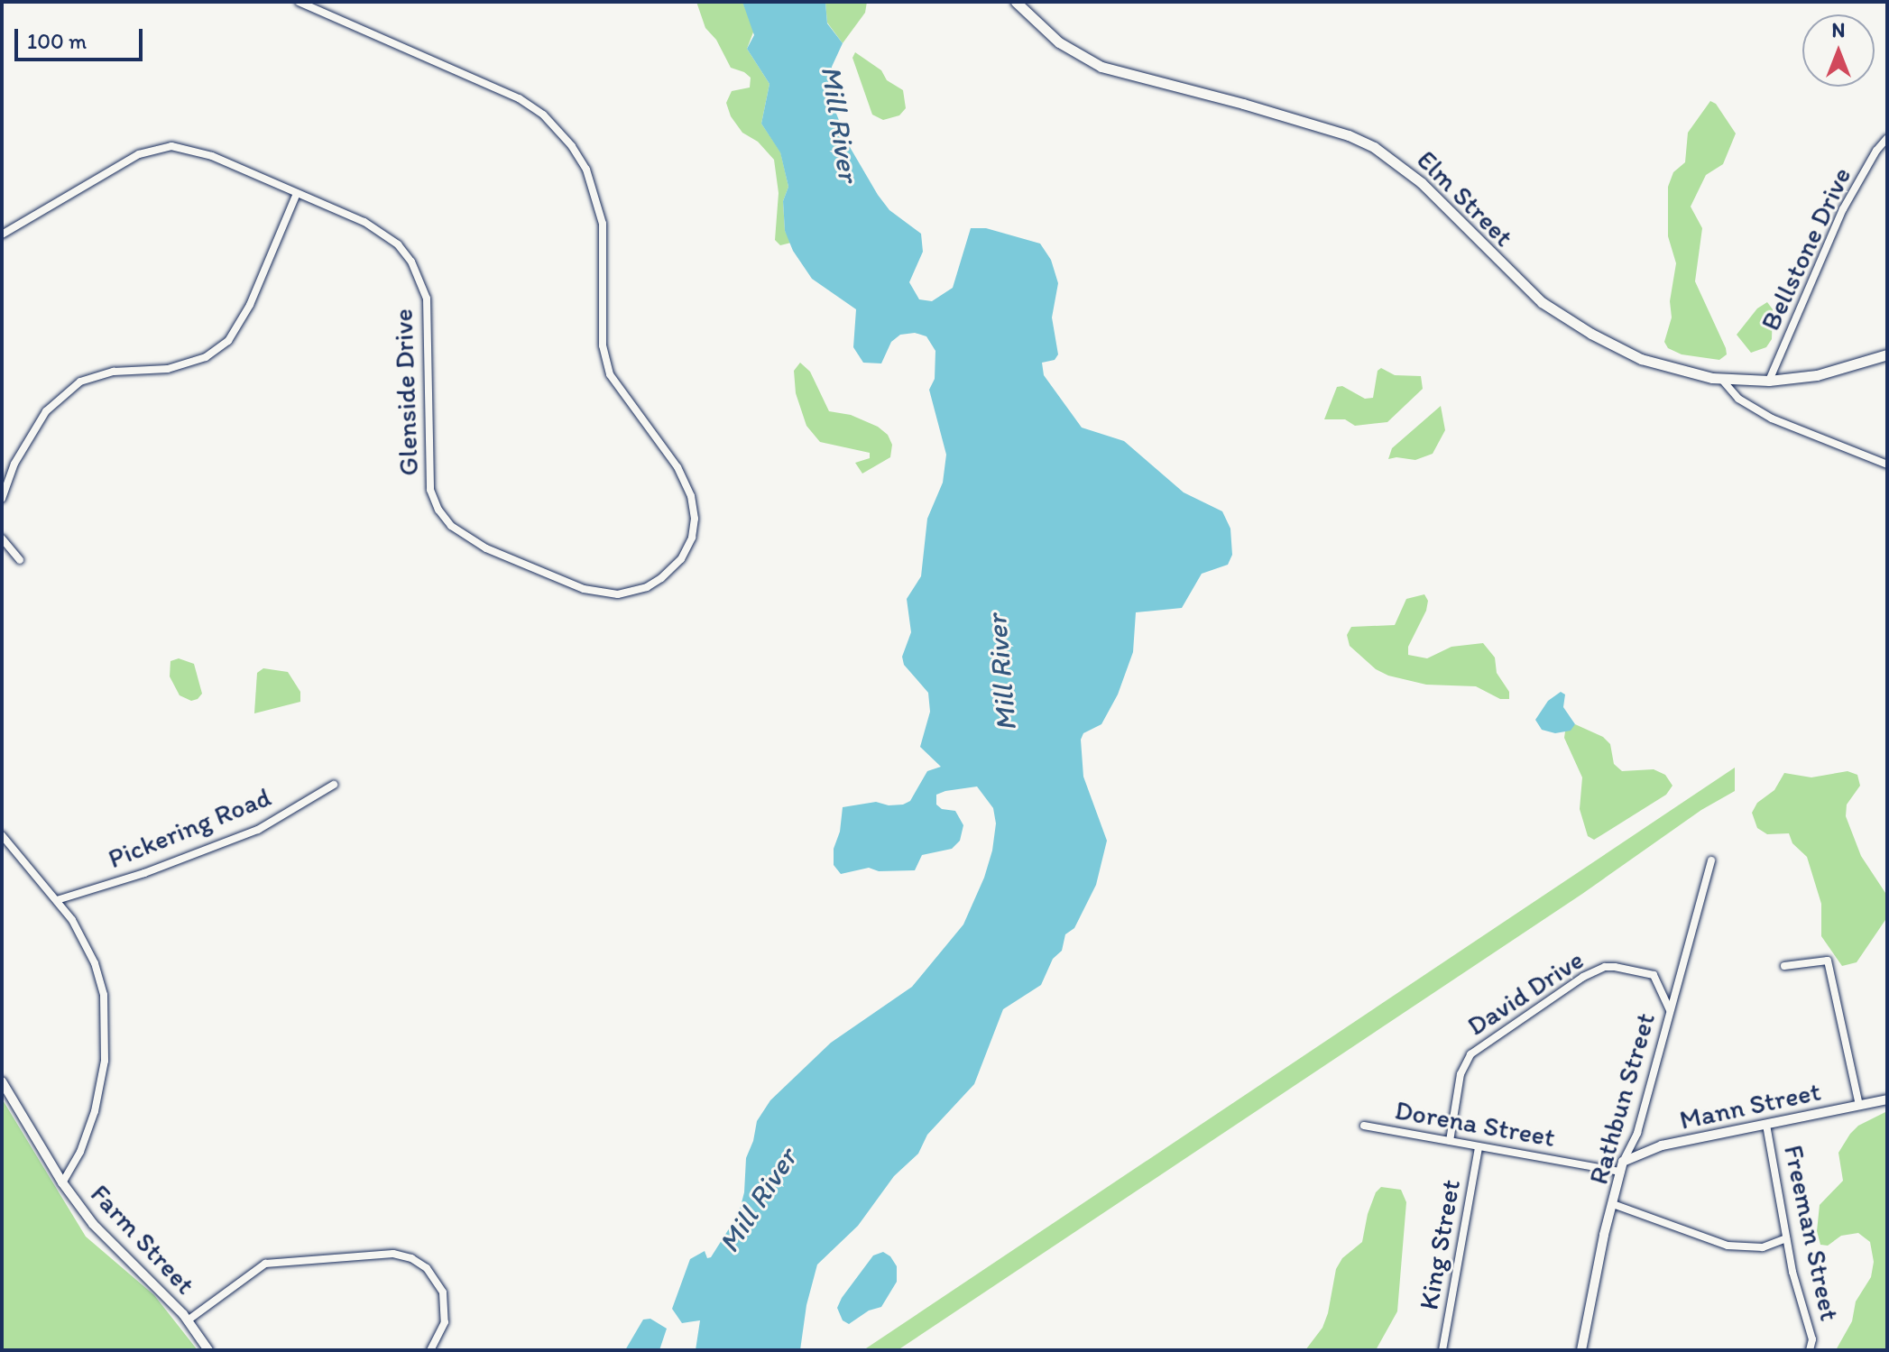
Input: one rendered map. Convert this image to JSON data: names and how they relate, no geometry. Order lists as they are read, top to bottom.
{
  "streets": {
    "main road": ["Elm Street"],
    "street": [
      "Bellstone Drive",
      "Glenside Drive",
      "Pickering Road",
      "David Drive",
      "Rathbun Street",
      "Mann Street",
      "Dorena Street",
      "Freeman Street",
      "Farm Street",
      "King Street"
    ]
  },
  "crossings": [
    ["Elm Street", "Bellstone Drive"],
    ["David Drive", "Rathbun Street"],
    ["David Drive", "Dorena Street"],
    ["Rathbun Street", "Mann Street"],
    ["Rathbun Street", "Dorena Street"],
    ["Mann Street", "Dorena Street"],
    ["Mann Street", "Freeman Street"],
    ["Dorena Street", "King Street"]
  ],
  "water": ["Mill River"],
  "scale_bar": "100 m",
  "north": "top"
}
